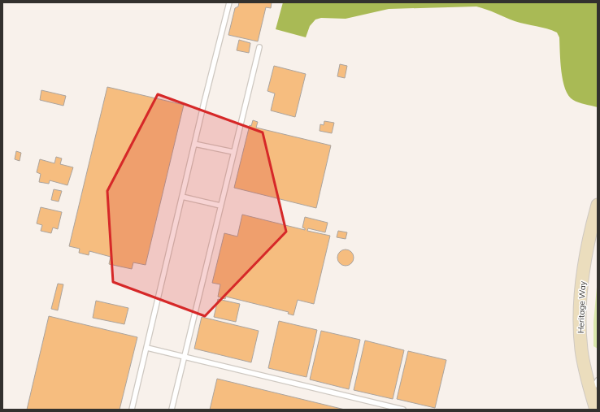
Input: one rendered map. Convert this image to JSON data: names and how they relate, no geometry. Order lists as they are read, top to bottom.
{
  "streets": {
    "street": ["Heritage Way"]
  }
}
